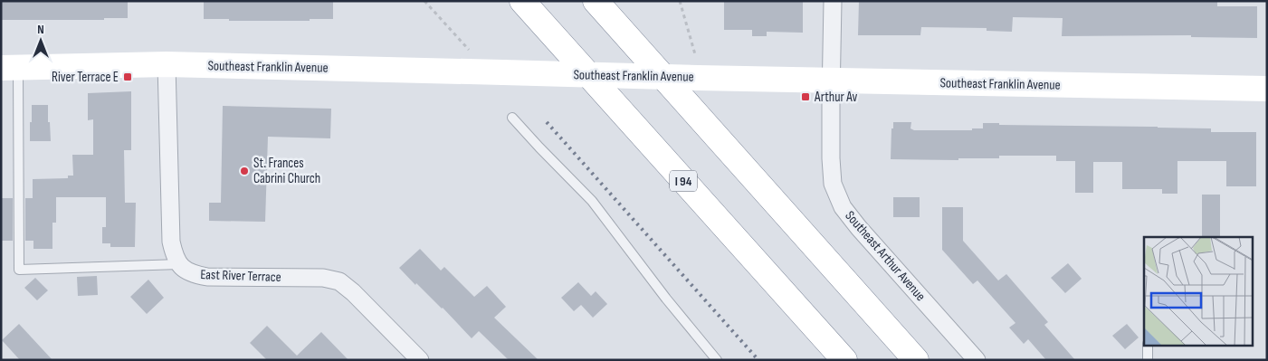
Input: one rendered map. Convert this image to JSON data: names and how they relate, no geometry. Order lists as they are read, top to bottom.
{
  "streets": {
    "main road": ["Southeast Franklin Avenue", "I 94"],
    "street": ["Southeast Arthur Avenue", "East River Terrace"]
  },
  "crossings": [
    ["Southeast Franklin Avenue", "Southeast Arthur Avenue"]
  ],
  "places": {
    "transit": ["River Terrace E", "Arthur Av"],
    "other": ["St. Frances Cabrini Church"]
  },
  "north": "top"
}
